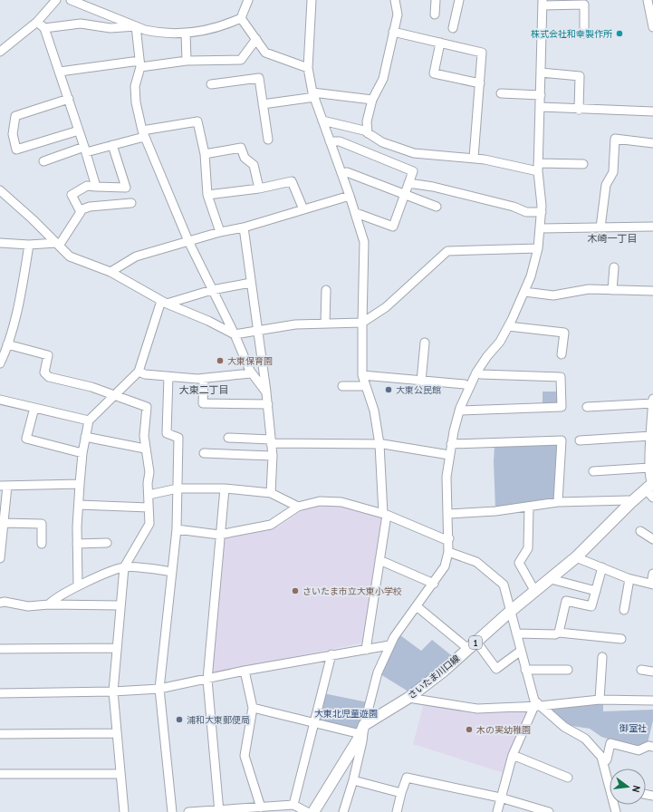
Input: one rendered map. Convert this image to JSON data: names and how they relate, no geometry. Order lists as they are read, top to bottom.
{
  "streets": {
    "main road": ["1", "さいたま川口線"]
  },
  "districts": ["木崎一丁目", "大東二丁目"],
  "parks": ["大東北児童遊園", "御室社"],
  "places": [
    "株式会社和幸製作所",
    "大東保育園",
    "大東公民館",
    "さいたま市立大東小学校",
    "浦和大東郵便局",
    "木の実幼稚園"
  ],
  "north": "right"
}
